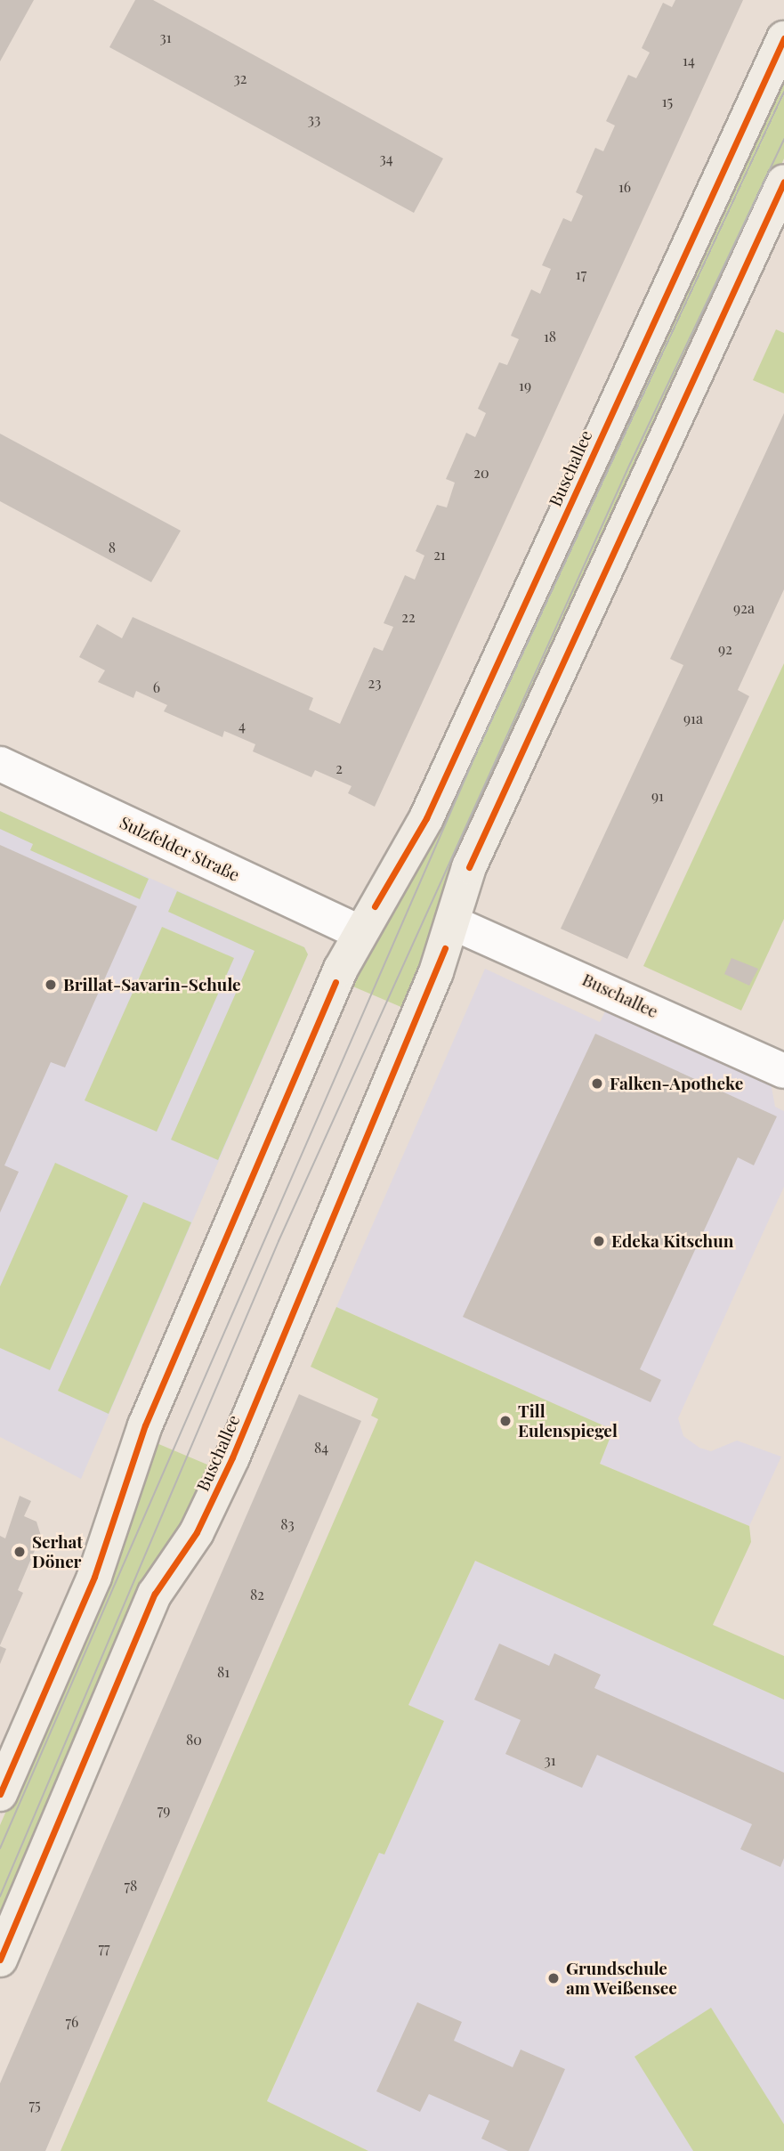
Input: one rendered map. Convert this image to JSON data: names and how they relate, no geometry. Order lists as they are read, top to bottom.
{
  "streets": {
    "main road": ["Buschallee"],
    "street": ["Sulzfelder Straße"]
  },
  "crossings": [
    ["Buschallee", "Sulzfelder Straße"]
  ],
  "places": [
    "Brillat-Savarin-Schule",
    "Falken-Apotheke",
    "Edeka Kitschun",
    "Till Eulenspiegel",
    "Serhat Döner",
    "Grundschule am Weißensee"
  ],
  "house_numbers": [
    "31",
    "14",
    "32",
    "15",
    "33",
    "34",
    "16",
    "17",
    "18",
    "19",
    "20",
    "8",
    "21",
    "92a",
    "22",
    "92",
    "23",
    "6",
    "91a",
    "4",
    "2",
    "91",
    "84",
    "83",
    "82",
    "81",
    "80",
    "31",
    "79",
    "78",
    "77",
    "76",
    "75"
  ]
}
